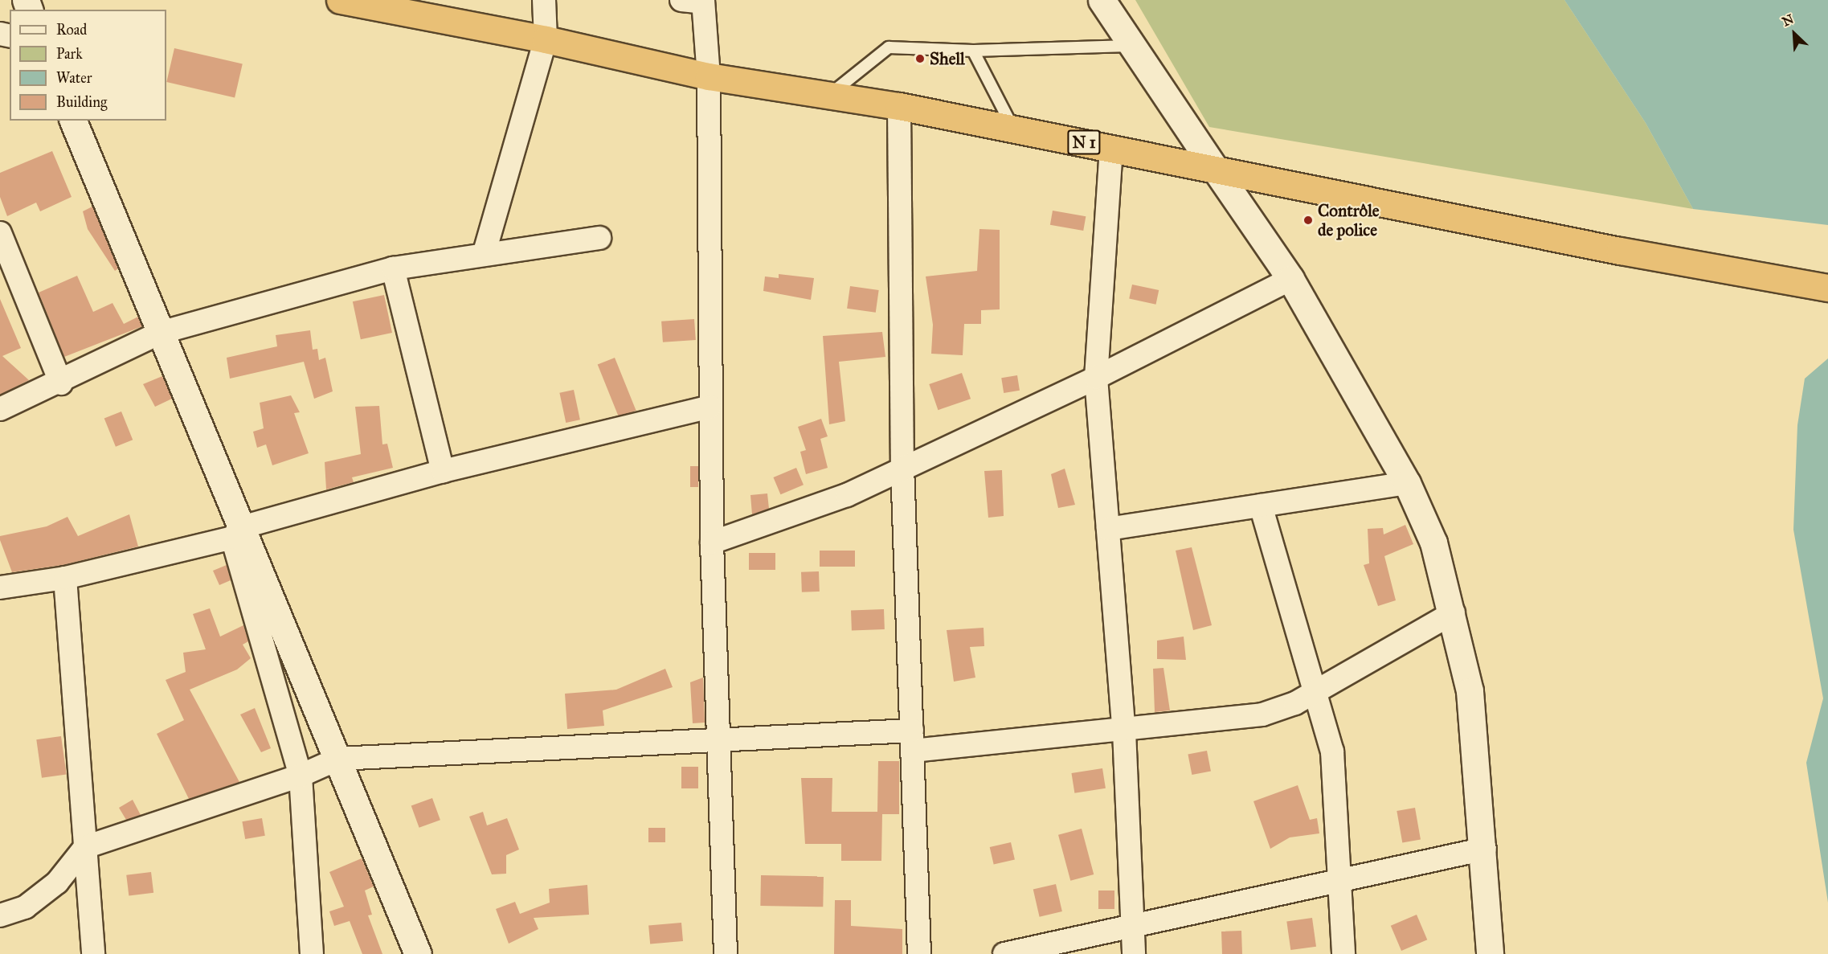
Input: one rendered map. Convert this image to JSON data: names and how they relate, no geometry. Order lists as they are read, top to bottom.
{
  "streets": {
    "highway": ["N 1"]
  },
  "places": ["Shell", "Contrôle de police"],
  "legend": [
    "Road",
    "Park",
    "Water",
    "Building"
  ],
  "north": "top left"
}
